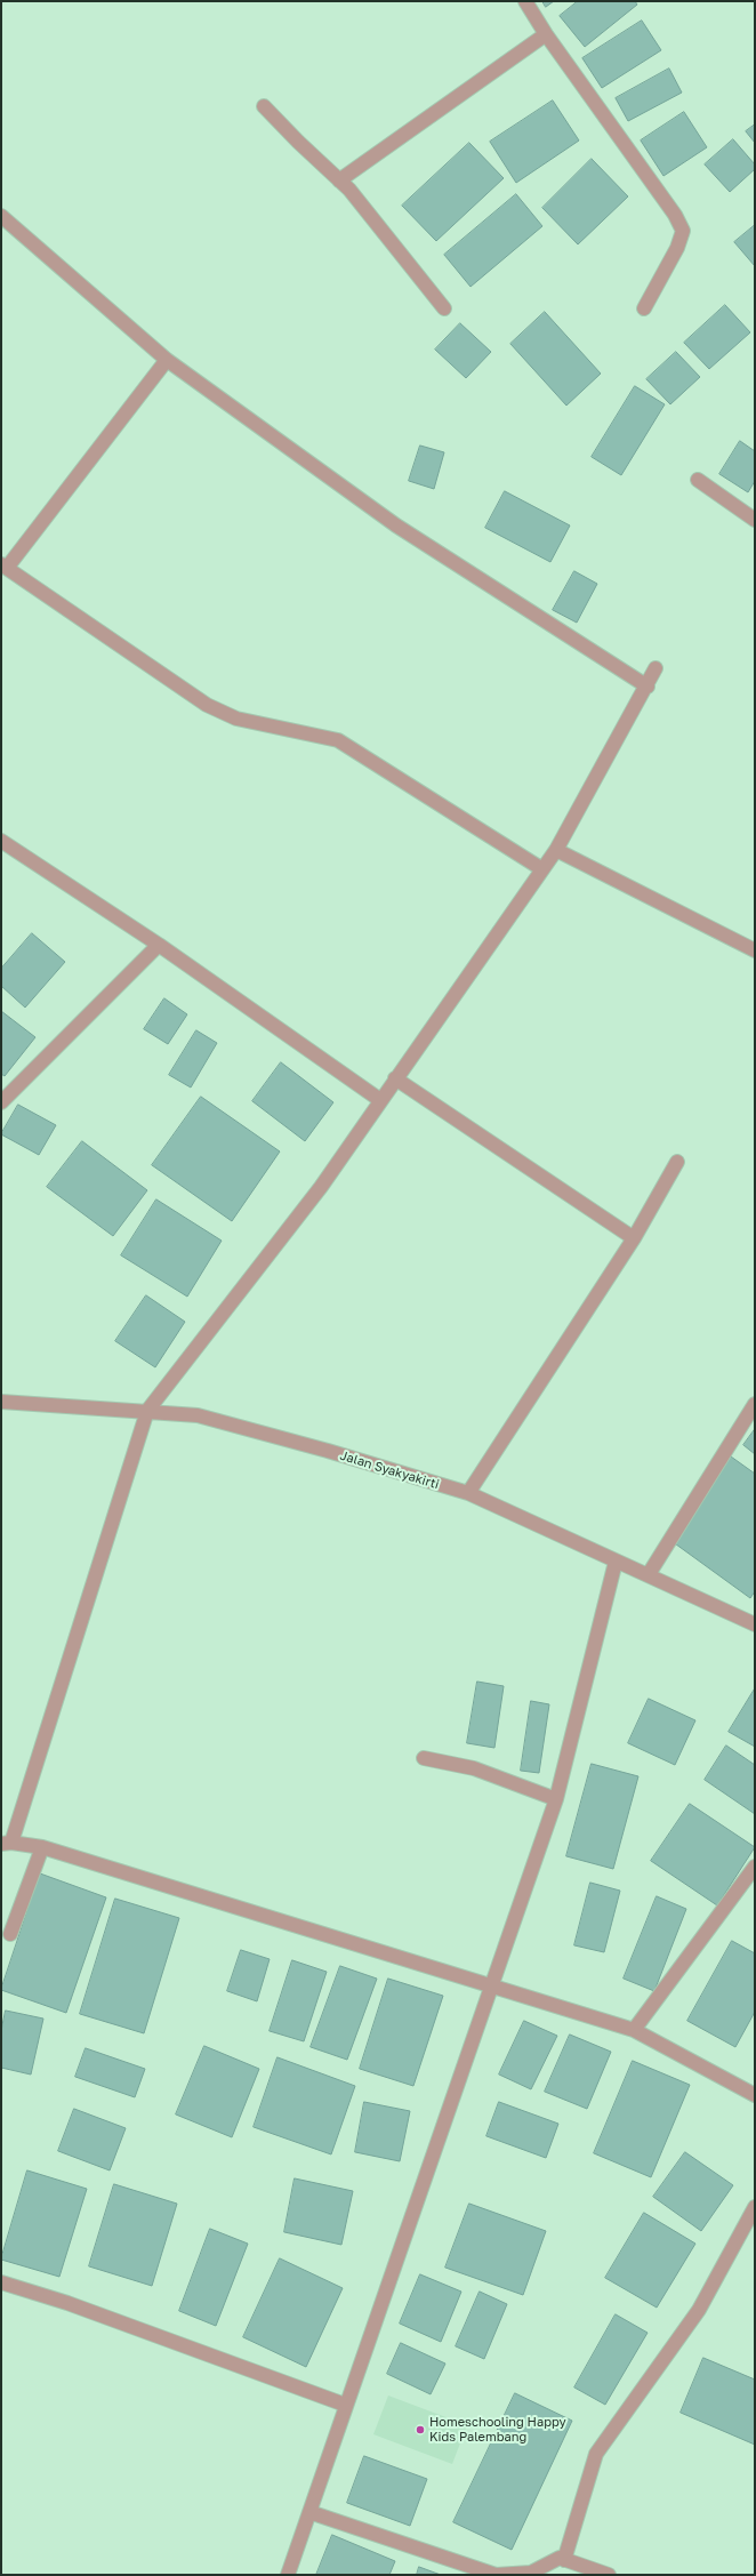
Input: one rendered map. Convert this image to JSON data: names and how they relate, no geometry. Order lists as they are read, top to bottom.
{
  "streets": {
    "street": ["Jalan Syakyakirti"]
  },
  "places": ["Homeschooling Happy Kids Palembang"]
}
